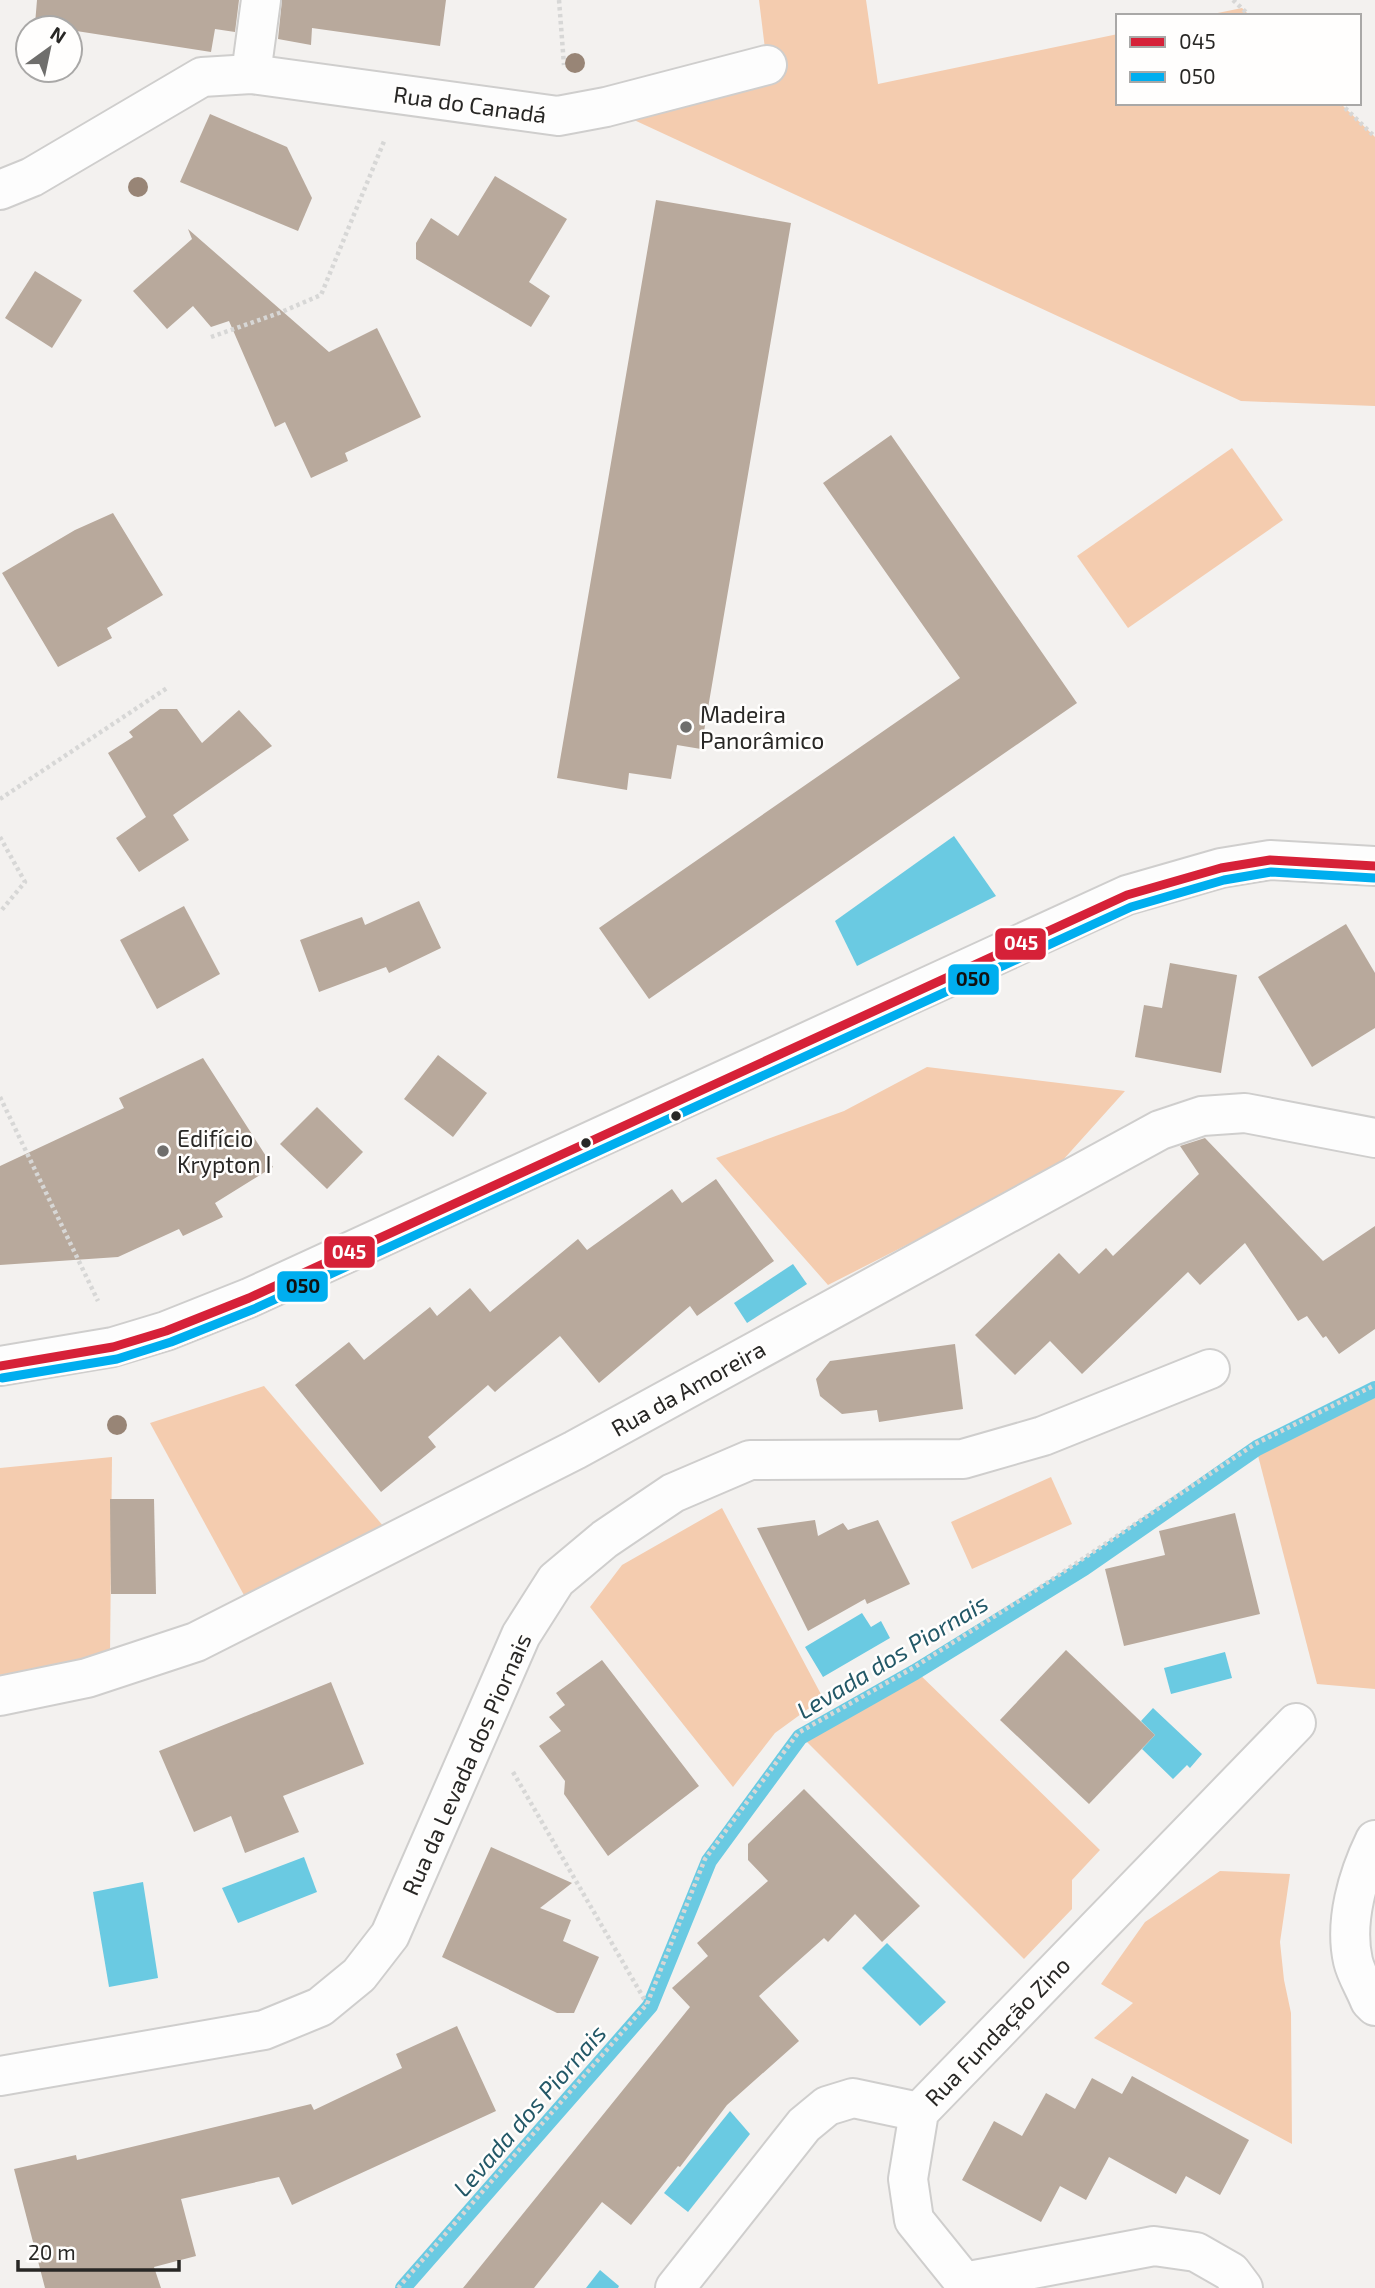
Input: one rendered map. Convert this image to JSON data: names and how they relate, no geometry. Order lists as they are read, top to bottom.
{
  "streets": {
    "street": [
      "Rua do Canadá",
      "Rua da Amoreira",
      "Rua da Levada dos Piornais",
      "Rua Fundação Zino"
    ]
  },
  "water": ["Levada dos Piornais"],
  "places": ["Madeira Panorâmico", "Edifício Krypton I"],
  "lines": ["transit line 045", "transit line 050"],
  "legend": ["045", "050"],
  "scale_bar": "20 m",
  "north": "top right"
}
